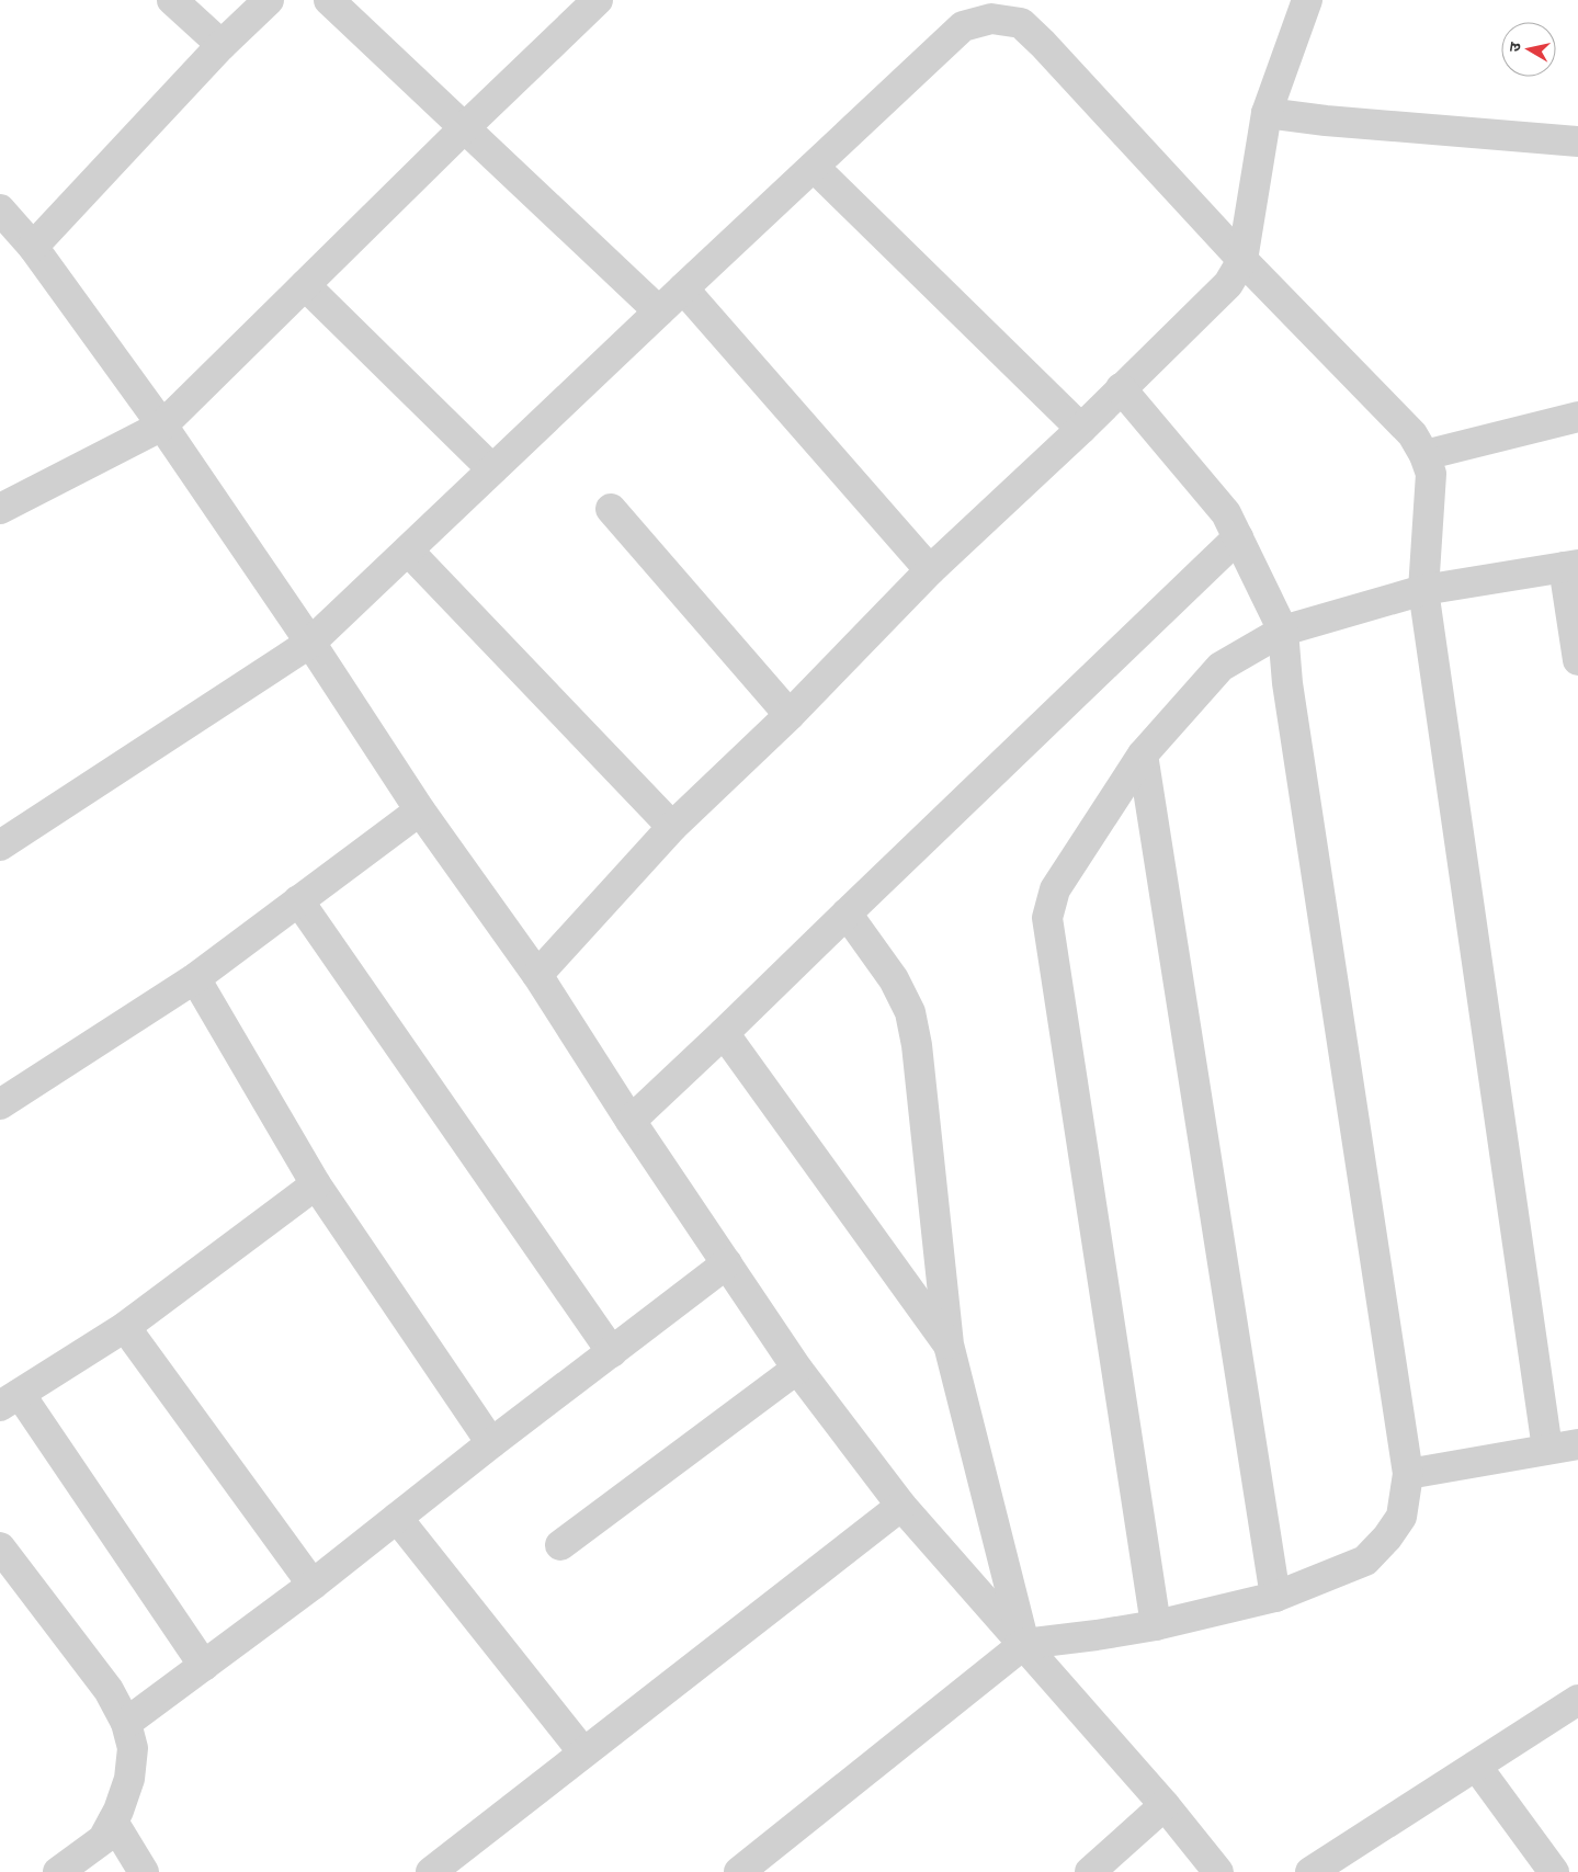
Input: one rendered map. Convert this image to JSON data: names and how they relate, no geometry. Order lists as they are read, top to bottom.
{
  "north": "left"
}
